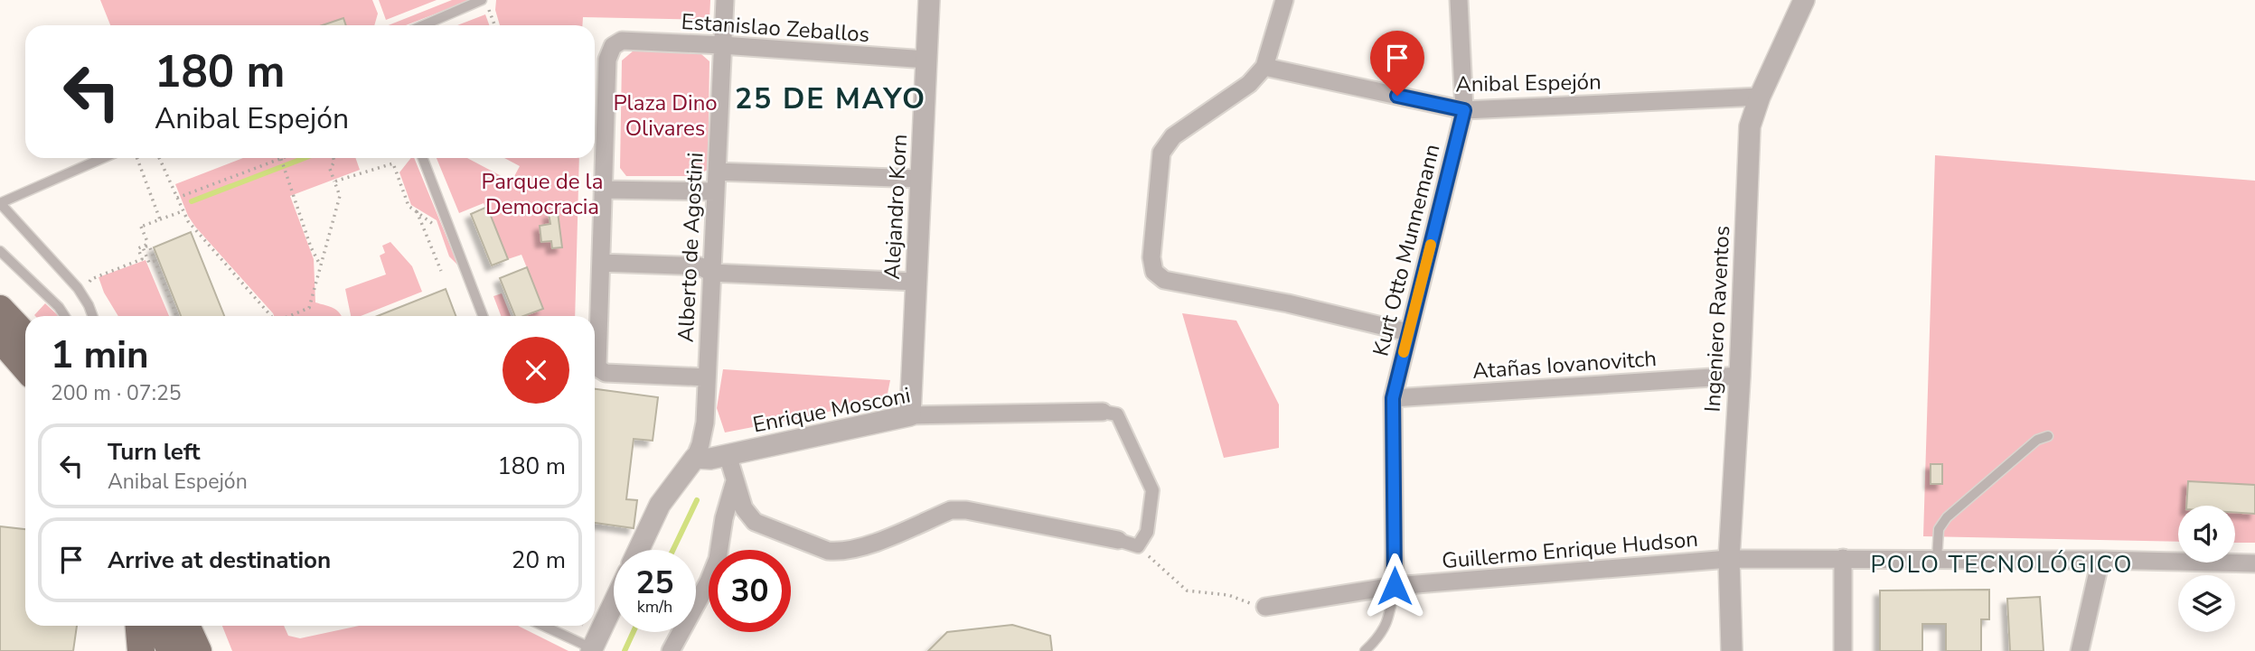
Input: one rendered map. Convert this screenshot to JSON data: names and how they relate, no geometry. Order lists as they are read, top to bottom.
{
  "streets": {
    "street": [
      "Estanislao Zeballos",
      "Anibal Espejón",
      "Alejandro Korn",
      "Alberto de Agostini",
      "Kurt Otto Munnemann",
      "Ingeniero Raventos",
      "Atañas Iovanovitch",
      "Enrique Mosconi",
      "Guillermo Enrique Hudson"
    ]
  },
  "crossings": [
    ["Estanislao Zeballos", "Alejandro Korn"],
    ["Estanislao Zeballos", "Alberto de Agostini"],
    ["Anibal Espejón", "Kurt Otto Munnemann"],
    ["Anibal Espejón", "Ingeniero Raventos"],
    ["Alejandro Korn", "Enrique Mosconi"],
    ["Alberto de Agostini", "Enrique Mosconi"],
    ["Kurt Otto Munnemann", "Atañas Iovanovitch"],
    ["Kurt Otto Munnemann", "Guillermo Enrique Hudson"],
    ["Ingeniero Raventos", "Atañas Iovanovitch"],
    ["Ingeniero Raventos", "Guillermo Enrique Hudson"]
  ],
  "districts": ["25 DE MAYO", "POLO TECNOLÓGICO"],
  "parks": ["Plaza Dino Olivares", "Parque de la Democracia"],
  "page": {
    "turn": ["180 m", "Anibal Espejón"],
    "heading": ["1 min", "200 m · 07:25"],
    "list": [
      {
        "name": "Turn left",
        "note": "Anibal Espejón",
        "value": "180 m"
      },
      {
        "name": "Arrive at destination",
        "value": "20 m"
      }
    ],
    "speed": "25 km/h",
    "limit": "30"
  }
}
